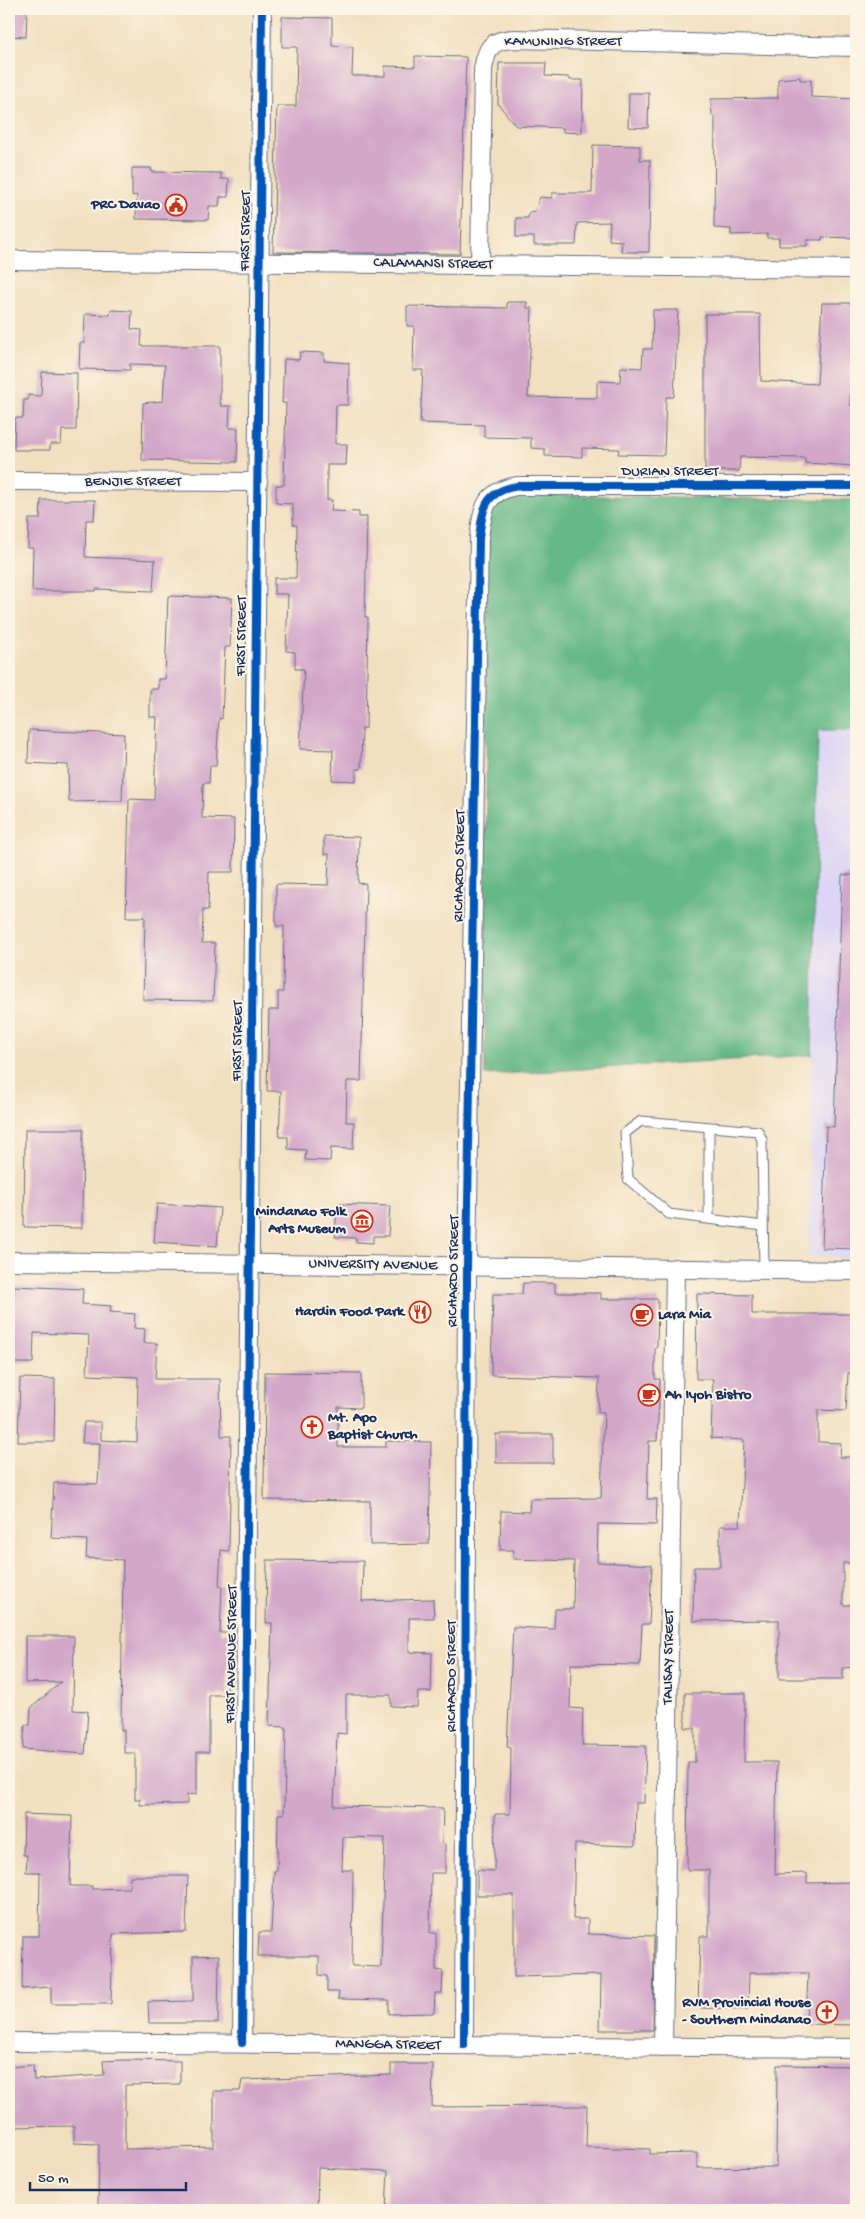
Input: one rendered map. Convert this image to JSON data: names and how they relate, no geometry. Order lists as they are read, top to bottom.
{
  "streets": {
    "street": [
      "KAMUNING STREET",
      "FIRST STREET",
      "CALAMANSI STREET",
      "DURIAN STREET",
      "BENJIE STREET",
      "RICHARDO STREET",
      "UNIVERSITY AVENUE",
      "FIRST AVENUE STREET",
      "TALISAY STREET",
      "MANGGA STREET"
    ]
  },
  "crossings": [
    ["KAMUNING STREET", "CALAMANSI STREET"],
    ["FIRST STREET", "CALAMANSI STREET"],
    ["FIRST STREET", "BENJIE STREET"],
    ["FIRST STREET", "UNIVERSITY AVENUE"],
    ["FIRST STREET", "FIRST AVENUE STREET"],
    ["DURIAN STREET", "RICHARDO STREET"],
    ["RICHARDO STREET", "UNIVERSITY AVENUE"],
    ["RICHARDO STREET", "MANGGA STREET"],
    ["UNIVERSITY AVENUE", "FIRST AVENUE STREET"],
    ["UNIVERSITY AVENUE", "TALISAY STREET"],
    ["FIRST AVENUE STREET", "MANGGA STREET"],
    ["TALISAY STREET", "MANGGA STREET"]
  ],
  "places": {
    "public building": ["PRC Davao"],
    "museum": ["Mindanao Folk Arts Museum"],
    "restaurant": ["Hardin Food Park"],
    "cafe": ["Lara Mia", "Ah Iyoh Bistro"],
    "church": ["Mt. Apo Baptist Church", "RVM Provincial House - Southern Mindanao"]
  },
  "scale_bar": "50 m"
}
